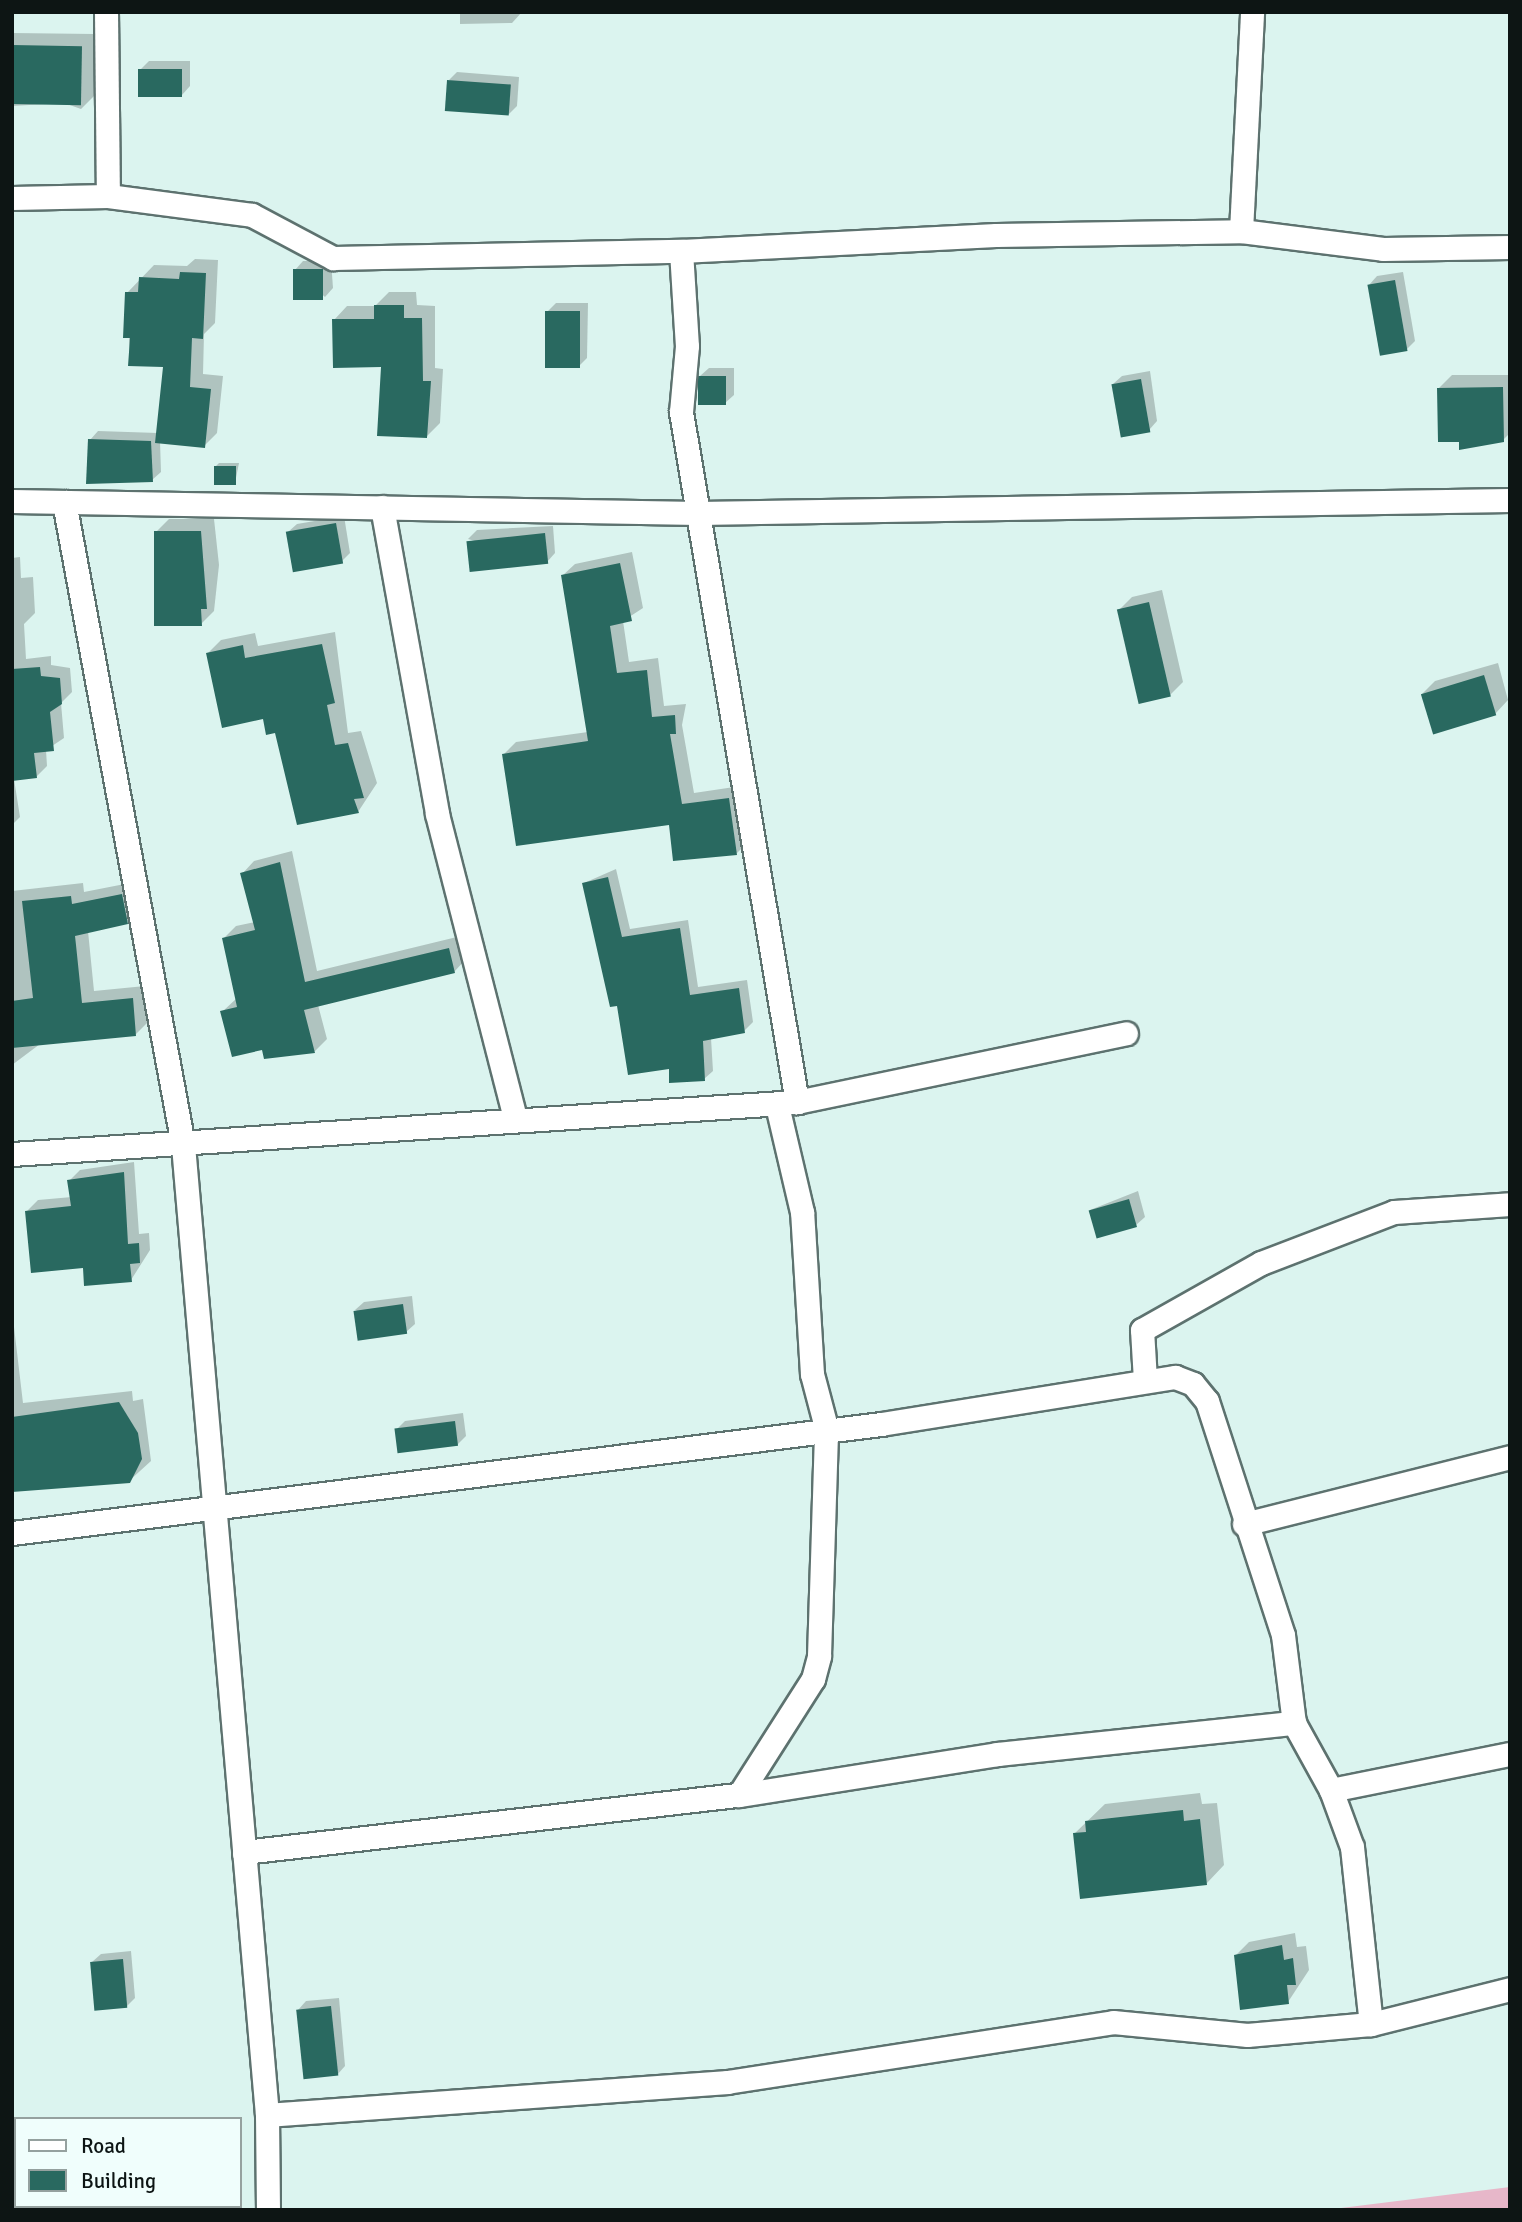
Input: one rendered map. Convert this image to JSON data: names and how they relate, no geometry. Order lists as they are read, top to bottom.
{
  "legend": ["Road", "Building"]
}
